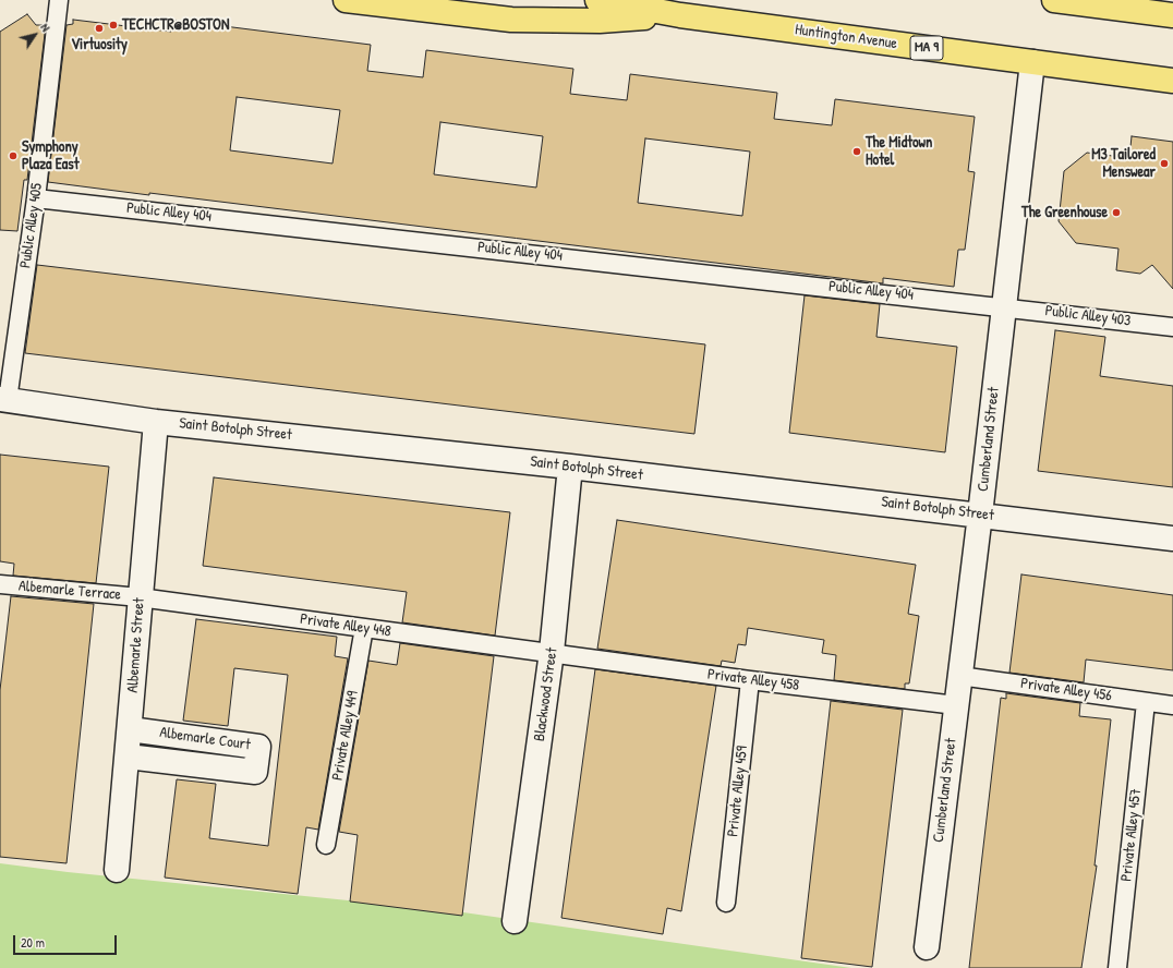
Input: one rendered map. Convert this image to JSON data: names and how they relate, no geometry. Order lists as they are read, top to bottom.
{
  "streets": {
    "main road": ["Huntington Avenue", "MA 9"],
    "street": [
      "Saint Botolph Street",
      "Cumberland Street",
      "Albemarle Street",
      "Blackwood Street",
      "Albemarle Court"
    ],
    "lane": [
      "Public Alley 404",
      "Public Alley 405",
      "Public Alley 403",
      "Albemarle Terrace",
      "Private Alley 448",
      "Private Alley 458",
      "Private Alley 456",
      "Private Alley 449",
      "Private Alley 459",
      "Private Alley 457"
    ]
  },
  "crossings": [
    ["Huntington Avenue", "Cumberland Street"],
    ["Public Alley 404", "Public Alley 405"],
    ["Public Alley 404", "Public Alley 403"],
    ["Public Alley 404", "Cumberland Street"],
    ["Public Alley 405", "Saint Botolph Street"],
    ["Public Alley 403", "Cumberland Street"],
    ["Saint Botolph Street", "Cumberland Street"],
    ["Saint Botolph Street", "Albemarle Street"],
    ["Saint Botolph Street", "Blackwood Street"],
    ["Cumberland Street", "Private Alley 458"],
    ["Cumberland Street", "Private Alley 456"],
    ["Albemarle Terrace", "Private Alley 448"],
    ["Albemarle Terrace", "Albemarle Street"],
    ["Private Alley 448", "Albemarle Street"],
    ["Private Alley 448", "Private Alley 458"],
    ["Private Alley 448", "Blackwood Street"],
    ["Private Alley 448", "Private Alley 449"],
    ["Albemarle Street", "Albemarle Court"],
    ["Private Alley 458", "Blackwood Street"],
    ["Private Alley 458", "Private Alley 459"],
    ["Private Alley 456", "Private Alley 457"]
  ],
  "places": [
    "TECHCTR@BOSTON",
    "Virtuosity",
    "The Midtown Hotel",
    "Symphony Plaza East",
    "M3 Tailored Menswear",
    "The Greenhouse"
  ],
  "scale_bar": "20 m",
  "north": "top right"
}
